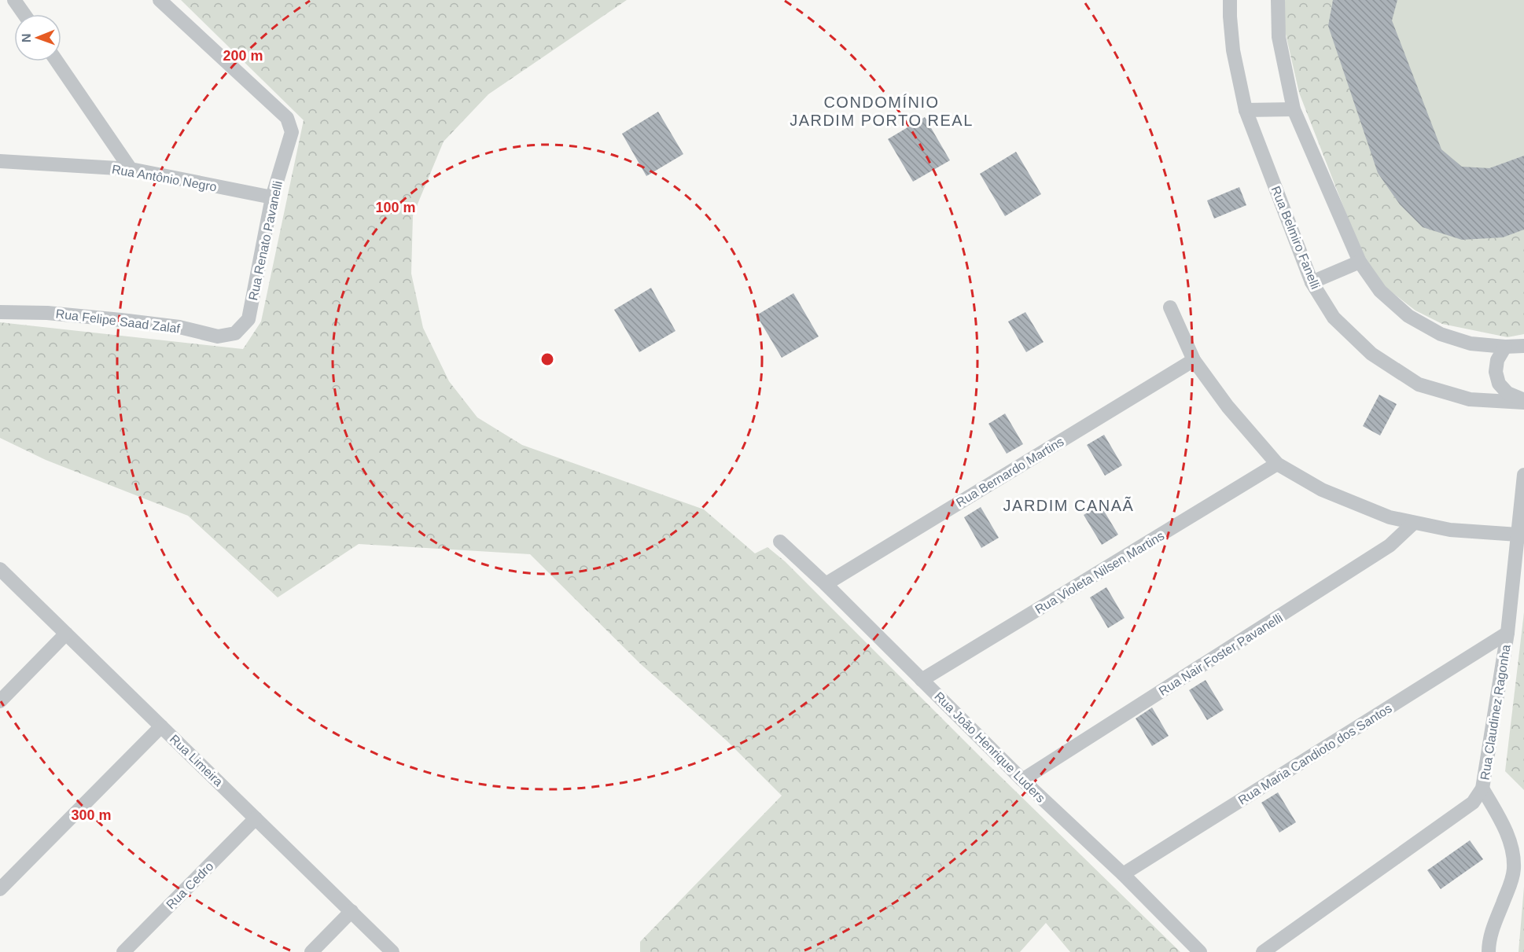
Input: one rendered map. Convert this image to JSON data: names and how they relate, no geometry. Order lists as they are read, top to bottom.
{
  "streets": {
    "street": [
      "Rua Antônio Negro",
      "Rua Belmiro Fanelli",
      "Rua Renato Pavanelli",
      "Rua Felipe Saad Zalaf",
      "Rua Bernardo Martins",
      "Rua Violeta Nilsen Martins",
      "Rua Nair Foster Pavanelli",
      "Rua Claudinez Ragonha",
      "Rua João Henrique Luders",
      "Rua Maria Candioto dos Santos",
      "Rua Limeira",
      "Rua Cedro"
    ]
  },
  "crossings": [
    ["Rua Antônio Negro", "Rua Renato Pavanelli"],
    ["Rua Renato Pavanelli", "Rua Felipe Saad Zalaf"],
    ["Rua Bernardo Martins", "Rua João Henrique Luders"],
    ["Rua Violeta Nilsen Martins", "Rua João Henrique Luders"],
    ["Rua Nair Foster Pavanelli", "Rua João Henrique Luders"],
    ["Rua Claudinez Ragonha", "Rua Maria Candioto dos Santos"],
    ["Rua João Henrique Luders", "Rua Maria Candioto dos Santos"],
    ["Rua Limeira", "Rua Cedro"]
  ],
  "districts": ["CONDOMÍNIO JARDIM PORTO REAL", "JARDIM CANAÃ"],
  "north": "left",
  "rings": ["200 m", "100 m", "300 m"]
}
